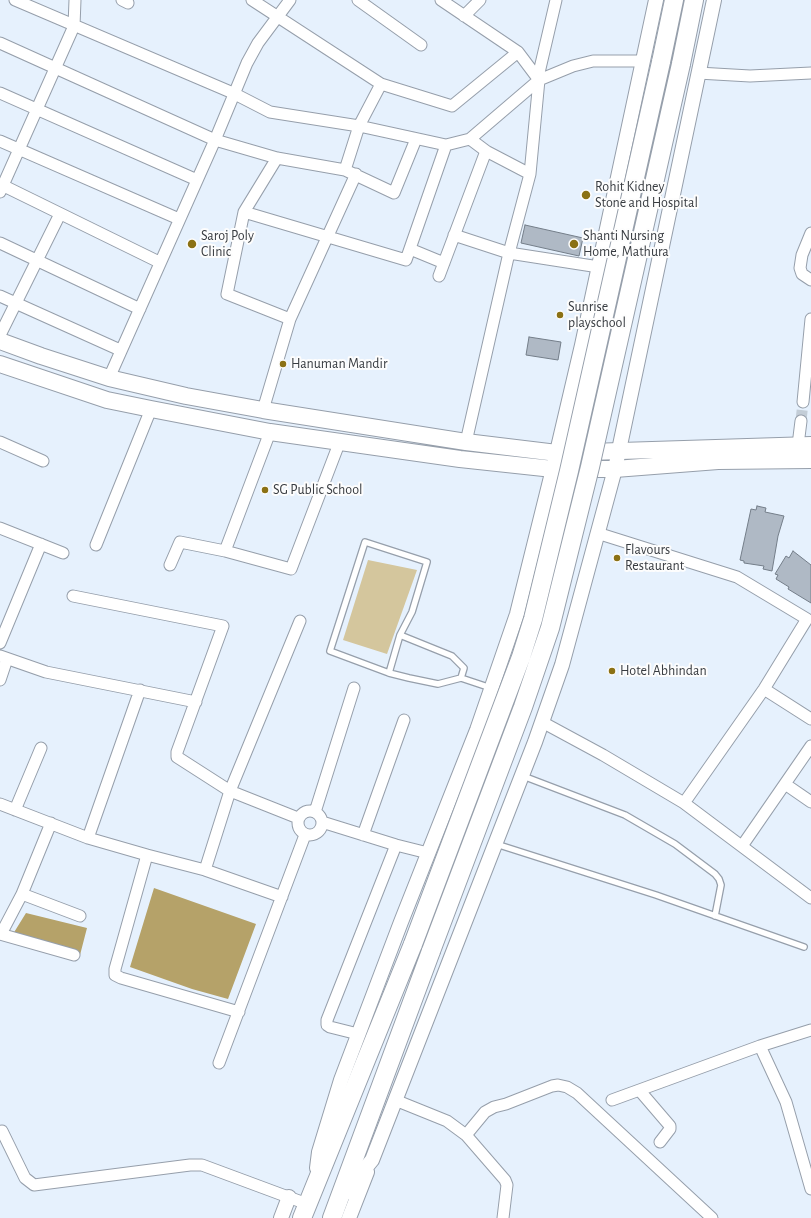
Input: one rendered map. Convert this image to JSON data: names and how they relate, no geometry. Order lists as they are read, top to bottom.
{
  "places": [
    "Rohit Kidney Stone and Hospital",
    "Saroj Poly Clinic",
    "Shanti Nursing Home, Mathura",
    "Sunrise playschool",
    "Hanuman Mandir",
    "SG Public School",
    "Flavours Restaurant",
    "Hotel Abhindan"
  ]
}
